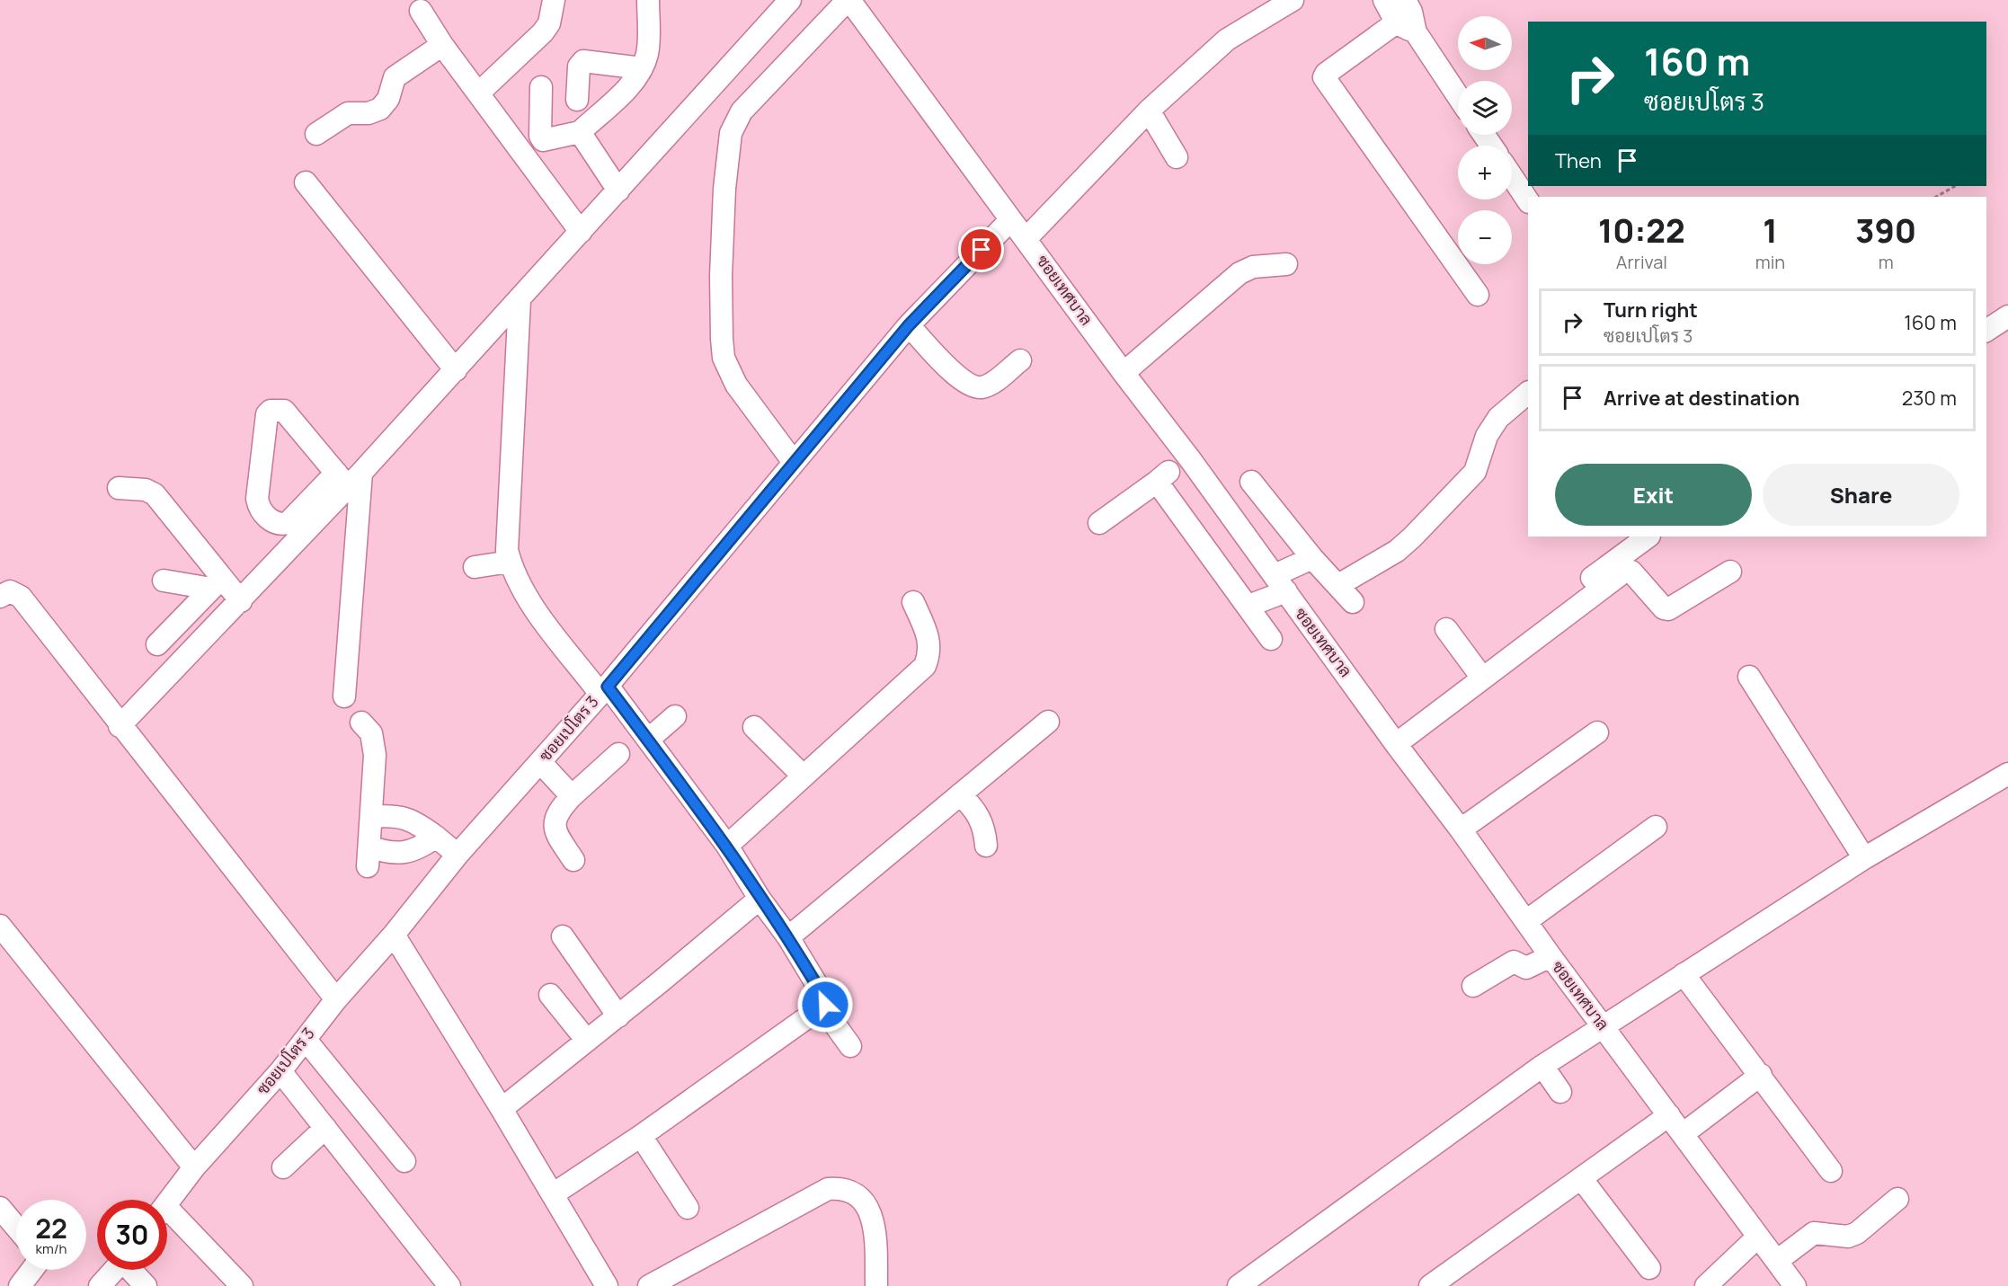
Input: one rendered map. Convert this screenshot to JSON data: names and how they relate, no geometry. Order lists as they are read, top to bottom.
{
  "streets": {
    "street": ["ซอยเทศบาล", "ซอยเปโตร 3"]
  },
  "crossings": [
    ["ซอยเทศบาล", "ซอยเปโตร 3"]
  ],
  "north": "left",
  "page": {
    "map_buttons": ["+", "−"],
    "turn": ["160 m", "ซอยเปโตร 3"],
    "then": "Then",
    "eta": [
      "10:22",
      "Arrival",
      "1",
      "min",
      "390",
      "m"
    ],
    "list": [
      {
        "name": "Turn right",
        "note": "ซอยเปโตร 3",
        "value": "160 m"
      },
      {
        "name": "Arrive at destination",
        "value": "230 m"
      }
    ],
    "buttons": ["Exit", "Share"],
    "speed": "22 km/h",
    "limit": "30"
  }
}
